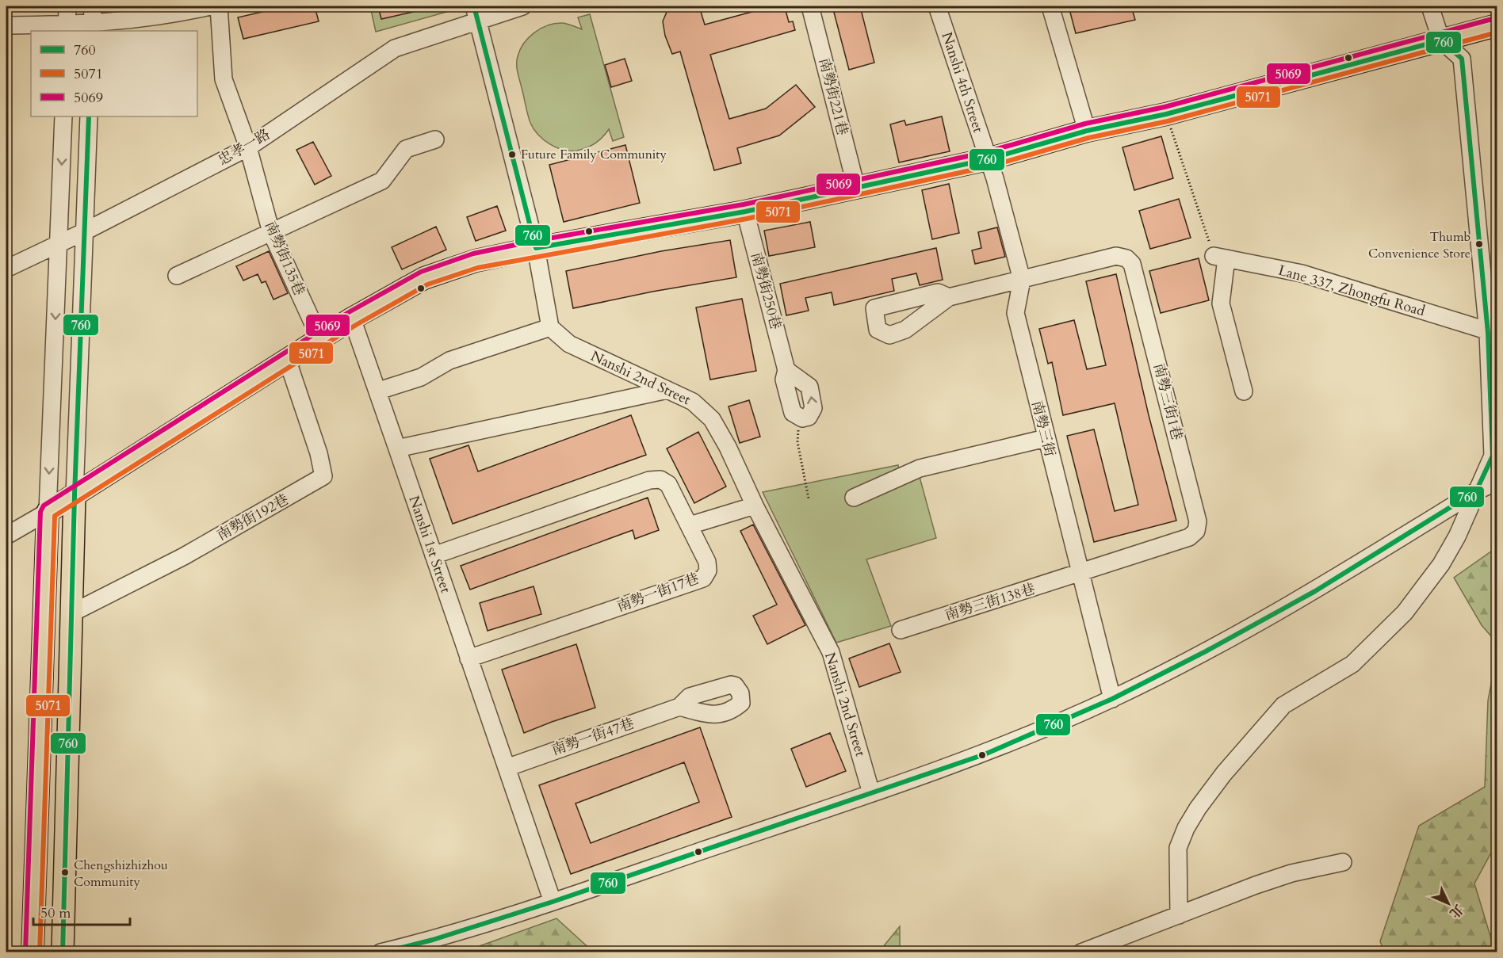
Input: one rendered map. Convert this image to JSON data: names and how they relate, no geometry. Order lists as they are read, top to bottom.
{
  "streets": {
    "street": [
      "Nanshi 4th Street",
      "南勢街221巷",
      "忠孝一路",
      "南勢街135巷",
      "南勢街250巷",
      "Lane 337, Zhongfu Road",
      "Nanshi 2nd Street",
      "南勢三街1巷",
      "南勢三街",
      "南勢街192巷",
      "Nanshi 1st Street",
      "南勢一街17巷",
      "南勢三街138巷",
      "南勢一街47巷"
    ]
  },
  "crossings": [
    ["Nanshi 4th Street", "南勢三街"],
    ["忠孝一路", "南勢街135巷"],
    ["南勢三街1巷", "南勢三街"],
    ["南勢三街1巷", "南勢三街138巷"],
    ["南勢三街", "南勢三街138巷"],
    ["Nanshi 1st Street", "南勢一街17巷"],
    ["Nanshi 1st Street", "南勢一街47巷"]
  ],
  "places": ["Future Family Community", "Thumb Convenience Store", "Chengshizhizhou Community"],
  "lines": ["transit line 760", "transit line 5069", "transit line 5071"],
  "legend": ["760", "5071", "5069"],
  "scale_bar": "50 m",
  "north": "bottom right"
}
